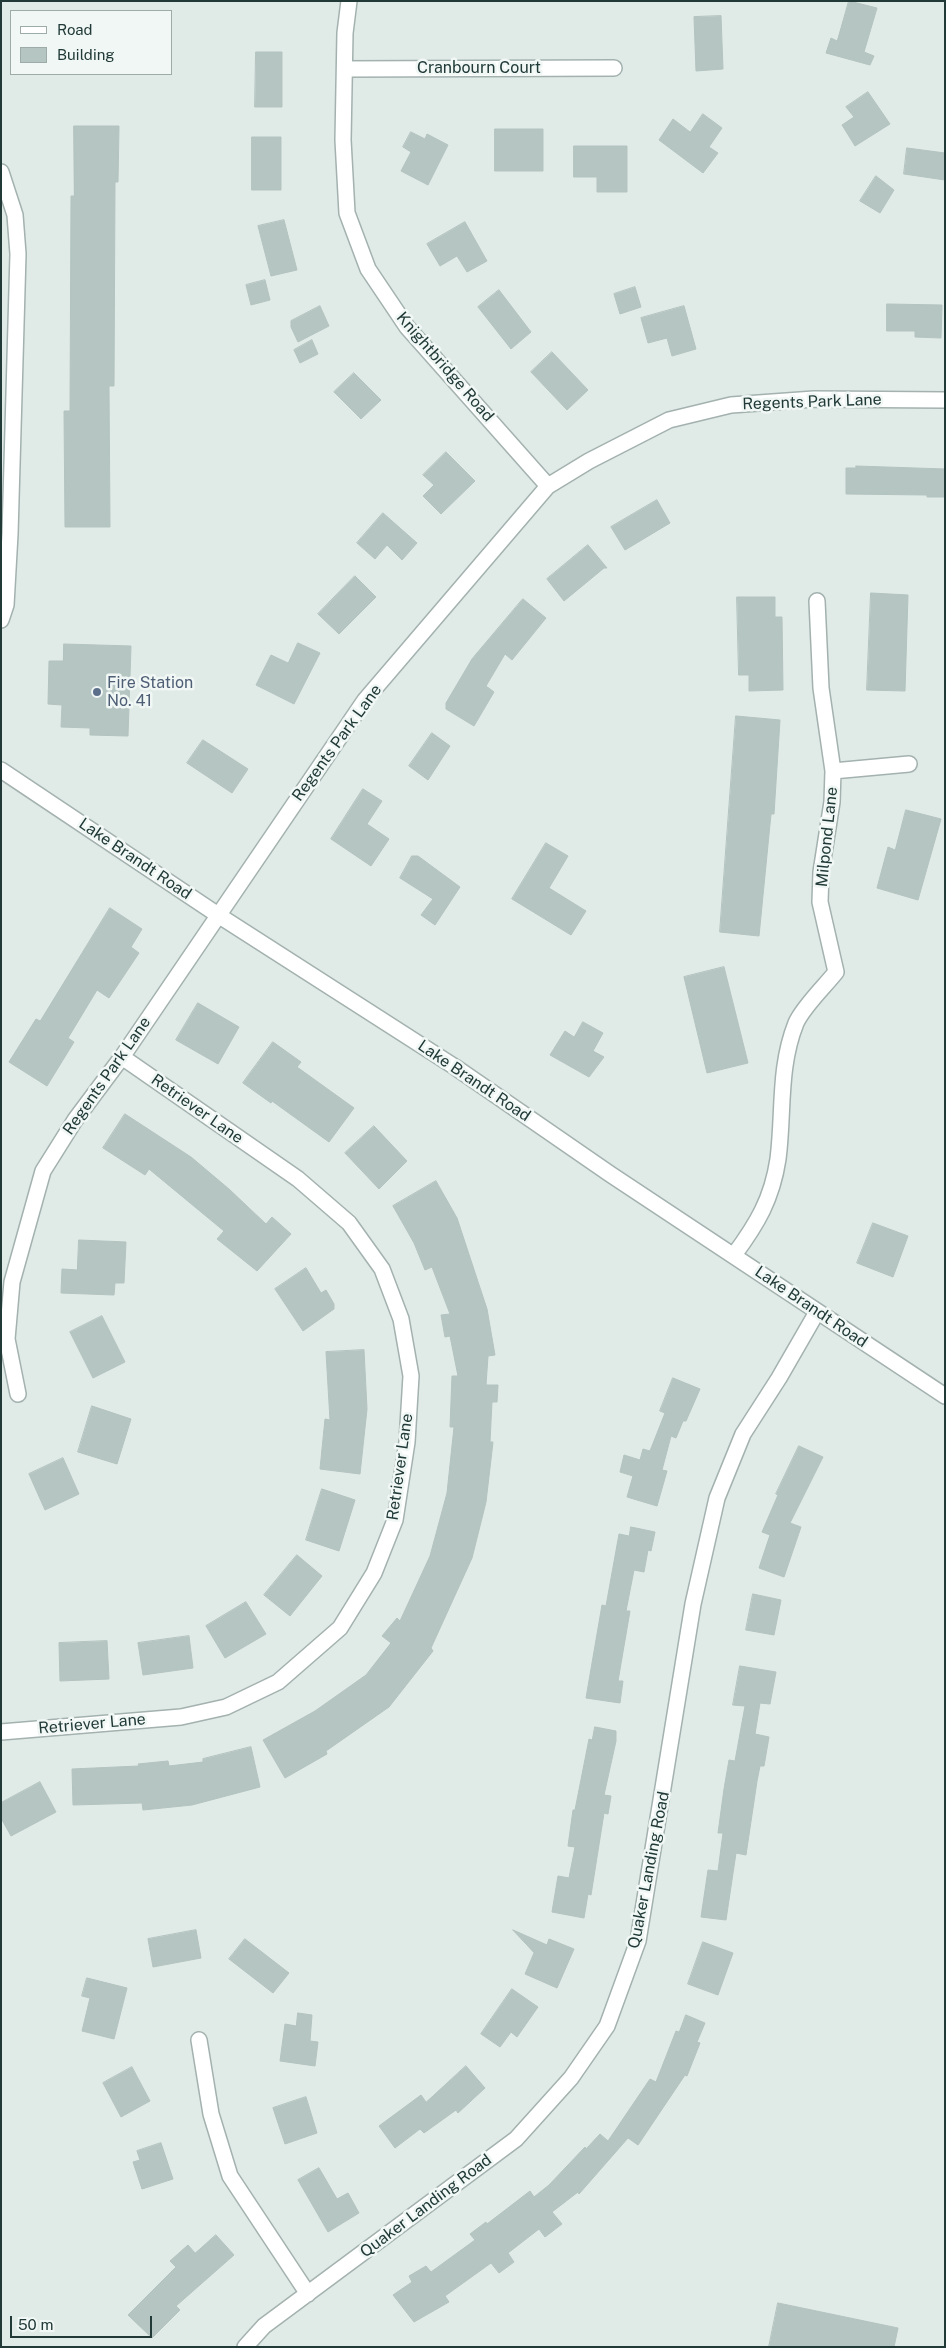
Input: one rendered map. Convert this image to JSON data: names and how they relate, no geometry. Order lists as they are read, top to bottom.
{
  "streets": {
    "street": [
      "Cranbourn Court",
      "Knightbridge Road",
      "Regents Park Lane",
      "Milpond Lane",
      "Lake Brandt Road",
      "Retriever Lane",
      "Quaker Landing Road"
    ]
  },
  "crossings": [
    ["Cranbourn Court", "Knightbridge Road"],
    ["Knightbridge Road", "Regents Park Lane"],
    ["Regents Park Lane", "Lake Brandt Road"],
    ["Regents Park Lane", "Retriever Lane"],
    ["Milpond Lane", "Lake Brandt Road"],
    ["Lake Brandt Road", "Quaker Landing Road"]
  ],
  "places": ["Fire Station No. 41"],
  "legend": ["Road", "Building"],
  "scale_bar": "50 m"
}
